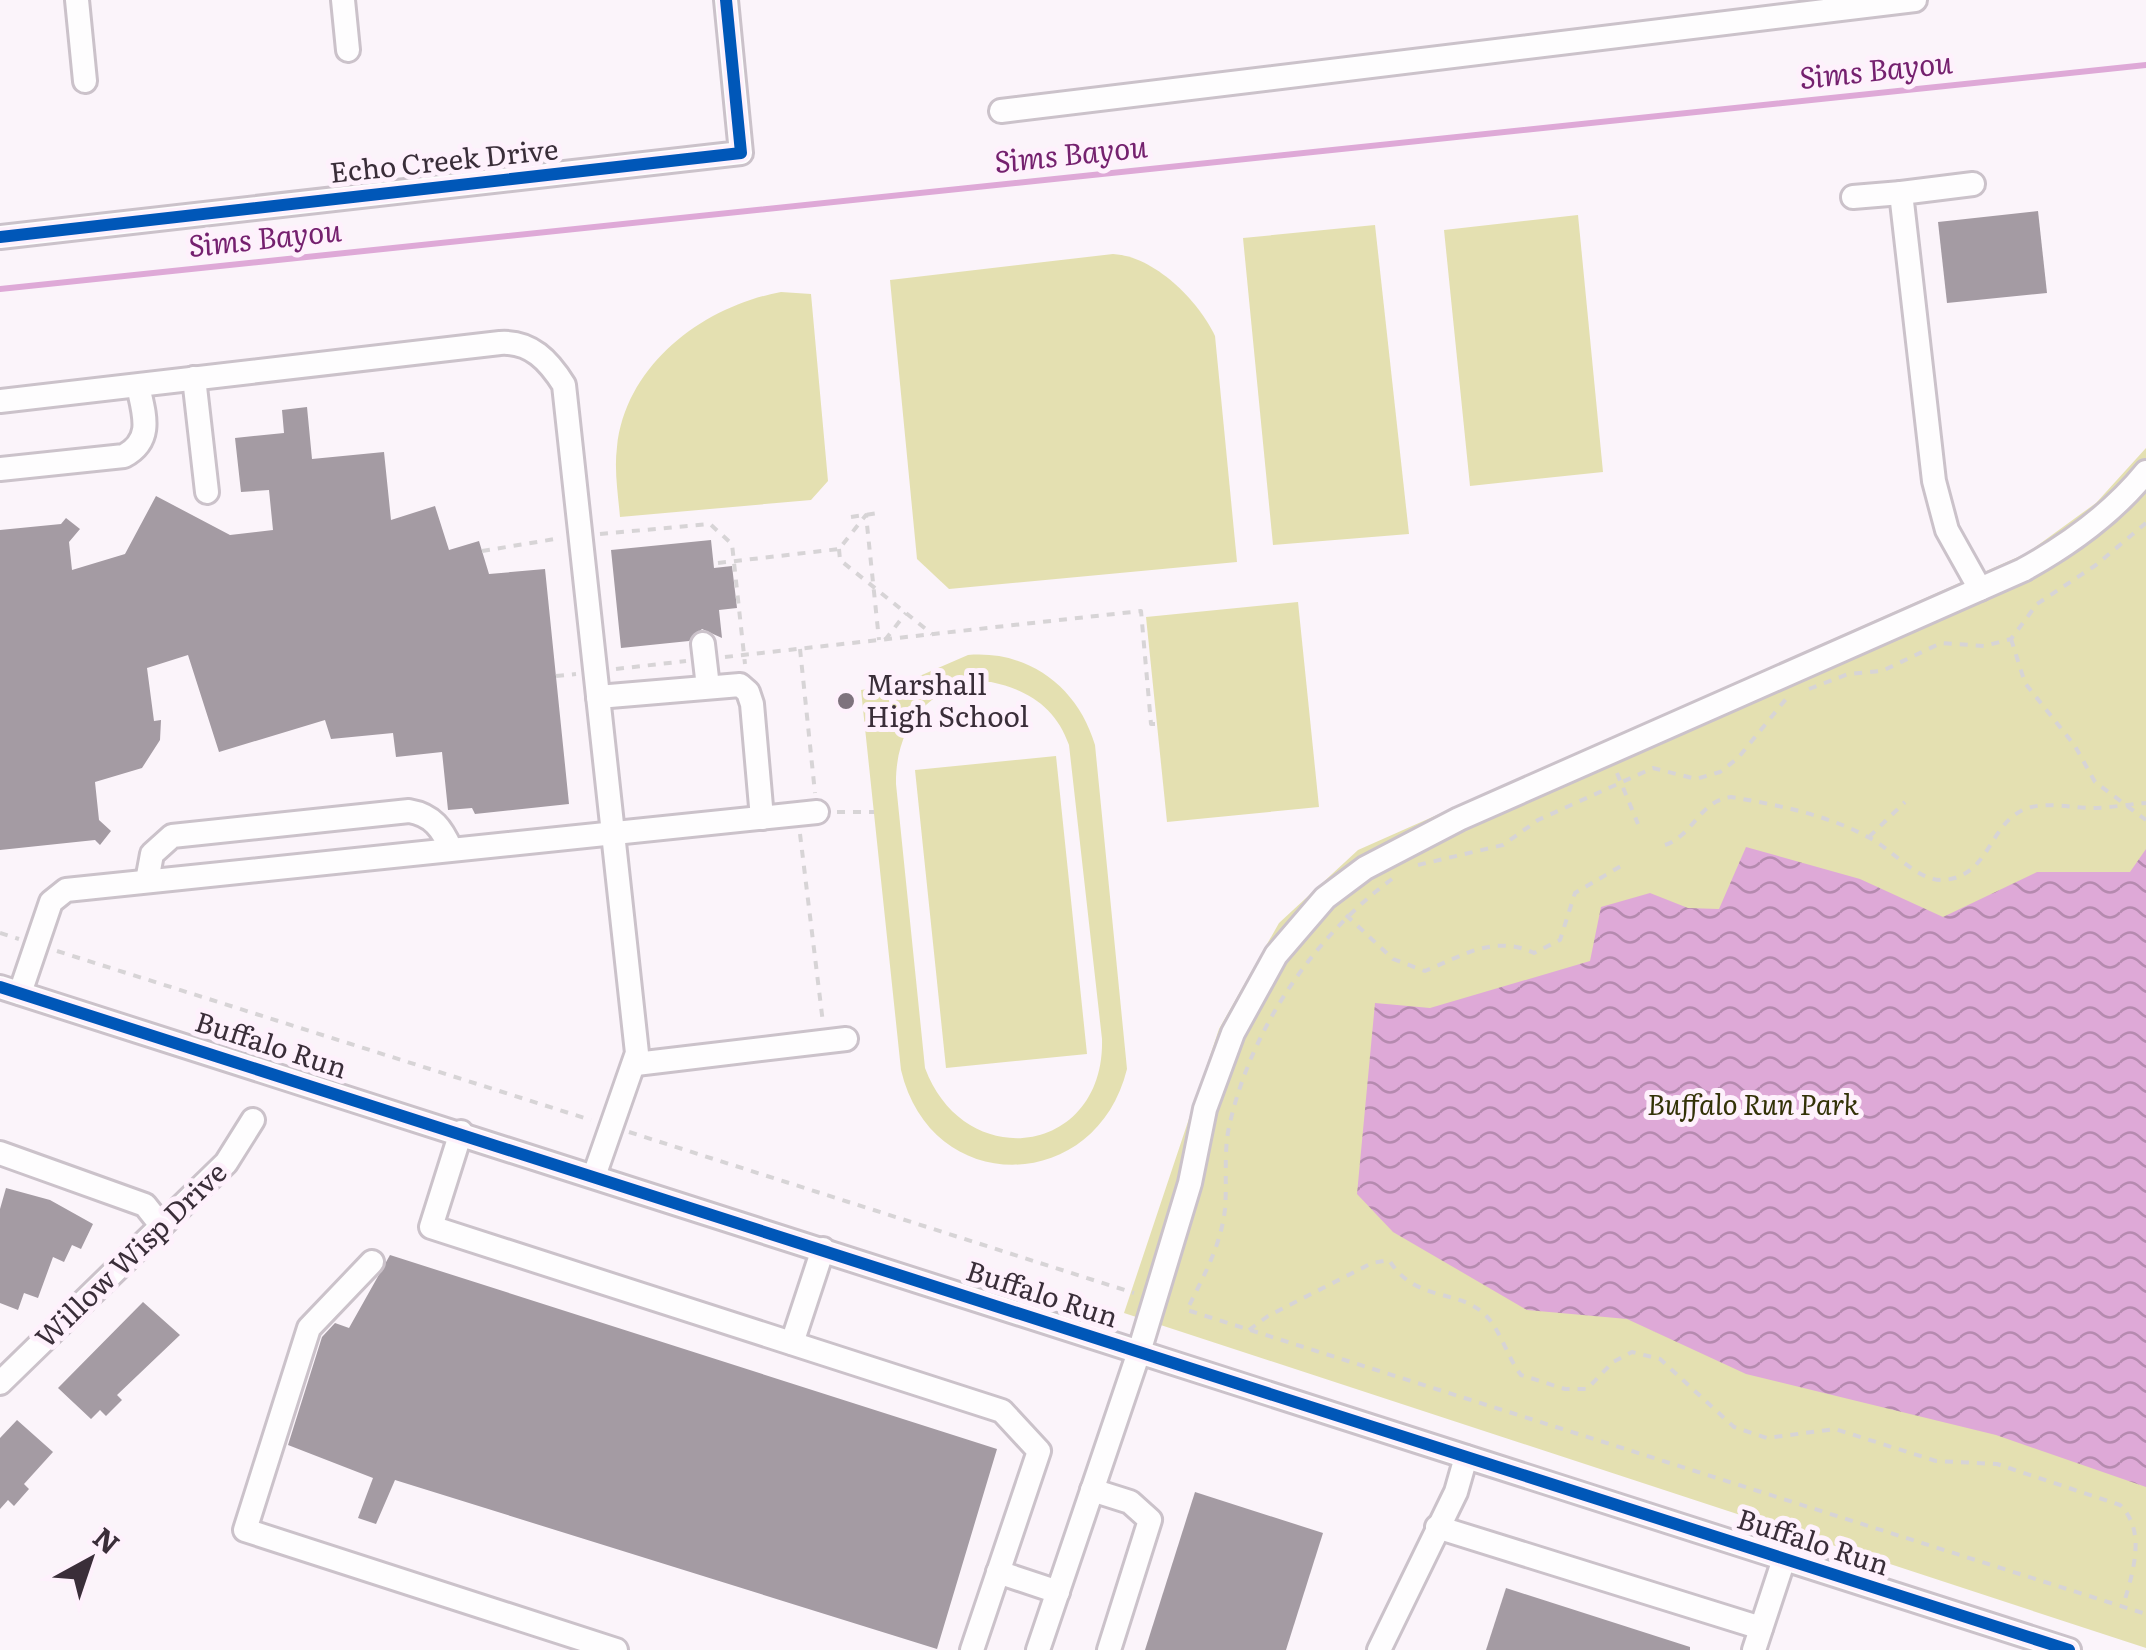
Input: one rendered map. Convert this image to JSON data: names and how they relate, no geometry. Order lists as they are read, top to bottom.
{
  "streets": {
    "street": ["Echo Creek Drive", "Buffalo Run", "Willow Wisp Drive"]
  },
  "water": ["Sims Bayou"],
  "parks": ["Buffalo Run Park"],
  "places": ["Marshall High School"],
  "north": "top right"
}
